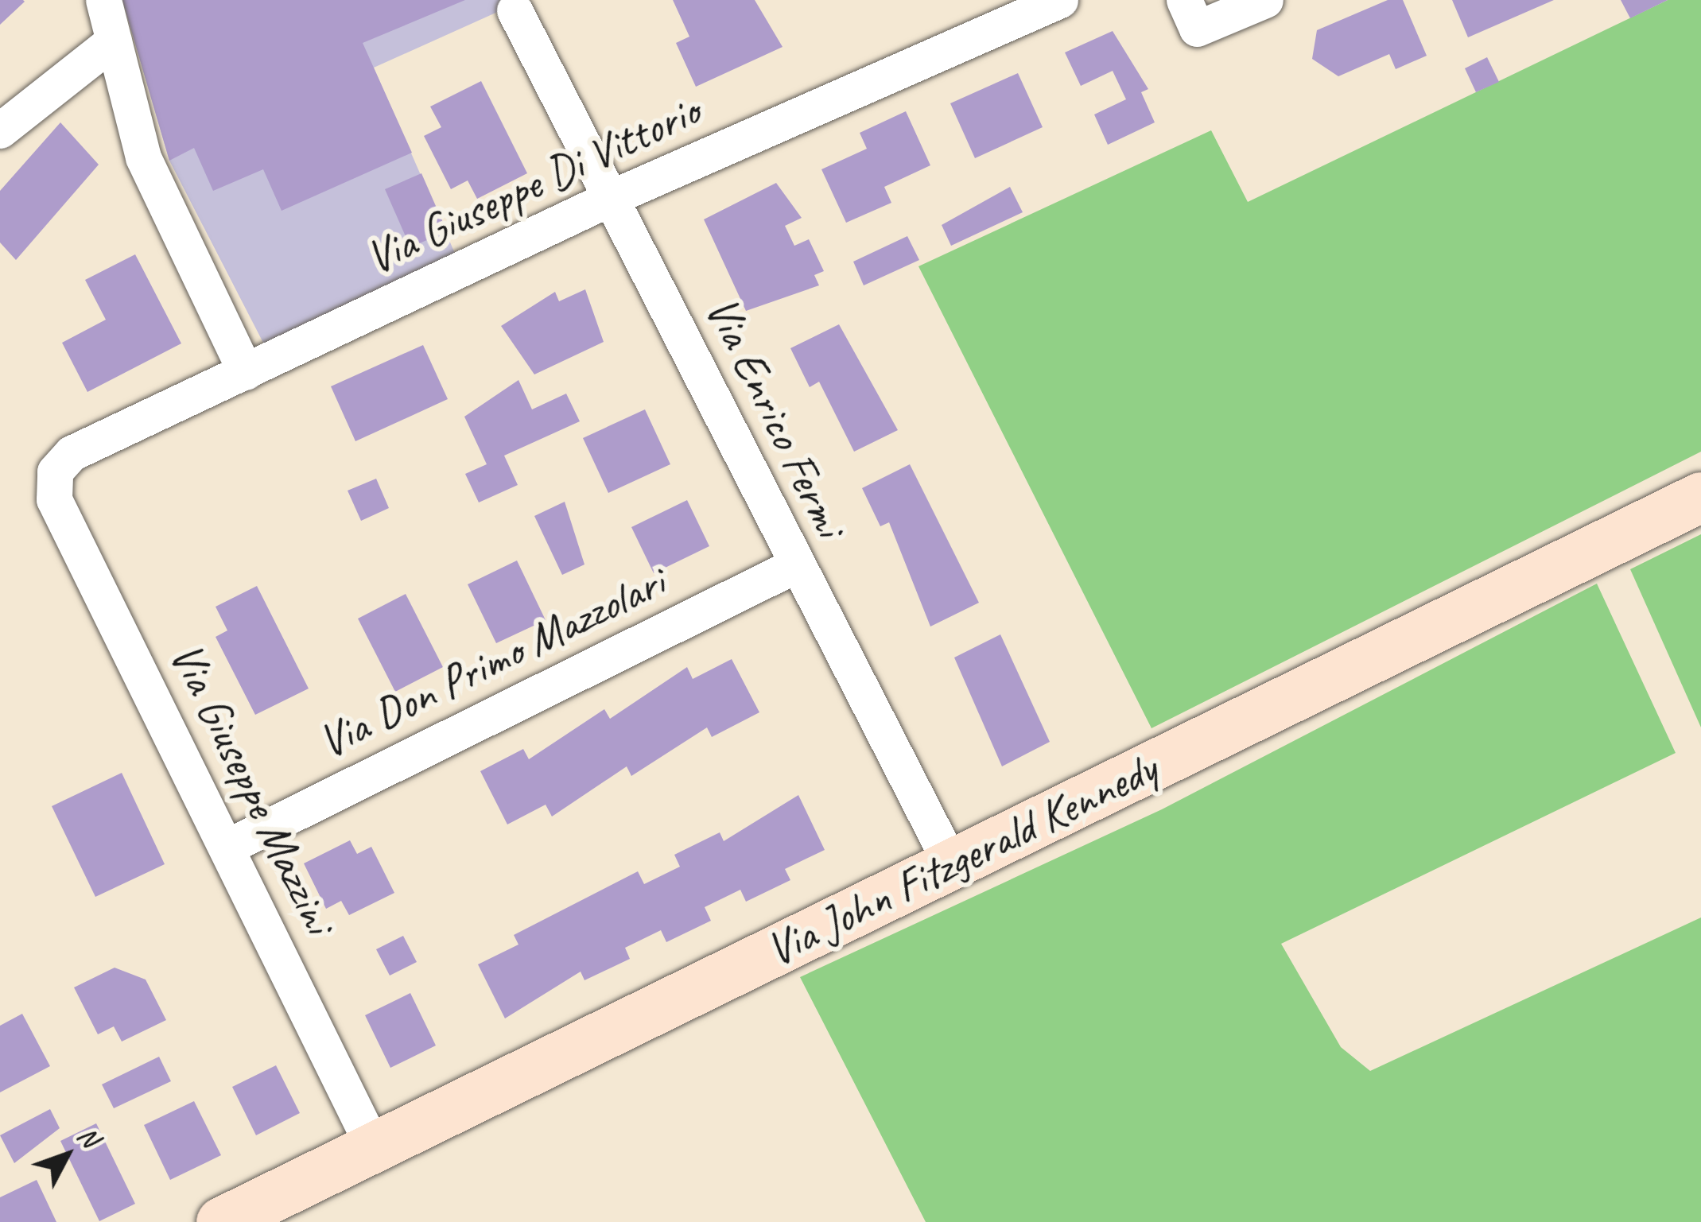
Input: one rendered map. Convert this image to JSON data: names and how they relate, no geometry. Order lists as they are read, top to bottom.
{
  "streets": {
    "street": [
      "Via Giuseppe Di Vittorio",
      "Via Enrico Fermi",
      "Via Don Primo Mazzolari",
      "Via Giuseppe Mazzini",
      "Via John Fitzgerald Kennedy"
    ]
  },
  "crossings": [
    ["Via Giuseppe Di Vittorio", "Via Enrico Fermi"],
    ["Via Giuseppe Di Vittorio", "Via Giuseppe Mazzini"],
    ["Via Enrico Fermi", "Via Don Primo Mazzolari"],
    ["Via Enrico Fermi", "Via John Fitzgerald Kennedy"],
    ["Via Don Primo Mazzolari", "Via Giuseppe Mazzini"],
    ["Via Giuseppe Mazzini", "Via John Fitzgerald Kennedy"]
  ],
  "north": "top right"
}
